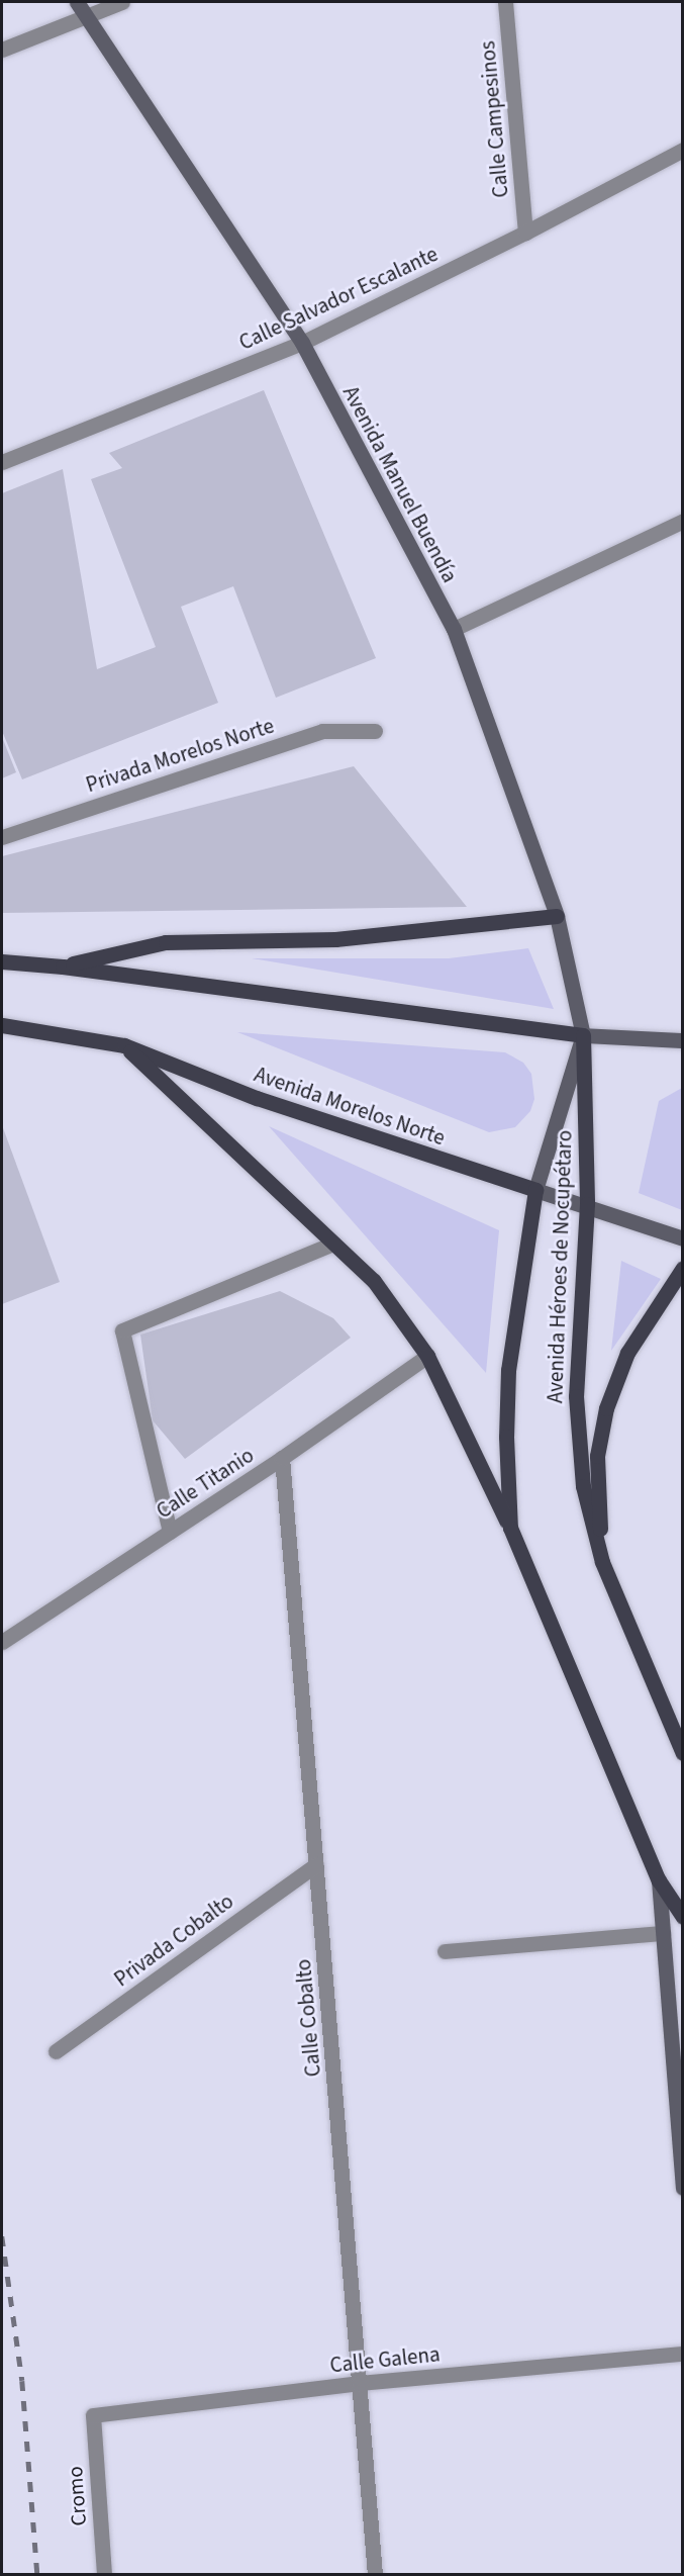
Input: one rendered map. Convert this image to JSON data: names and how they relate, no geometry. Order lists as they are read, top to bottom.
{
  "streets": {
    "main road": ["Avenida Morelos Norte", "Avenida Héroes de Nocupétaro"],
    "street": [
      "Calle Campesinos",
      "Calle Salvador Escalante",
      "Avenida Manuel Buendía",
      "Privada Morelos Norte",
      "Calle Titanio",
      "Privada Cobalto",
      "Calle Cobalto",
      "Calle Galena",
      "Cromo"
    ]
  },
  "crossings": [
    ["Calle Campesinos", "Calle Salvador Escalante"],
    ["Calle Salvador Escalante", "Avenida Manuel Buendía"],
    ["Avenida Manuel Buendía", "Avenida Héroes de Nocupétaro"],
    ["Avenida Morelos Norte", "Avenida Héroes de Nocupétaro"],
    ["Calle Titanio", "Calle Cobalto"],
    ["Privada Cobalto", "Calle Cobalto"],
    ["Calle Cobalto", "Calle Galena"],
    ["Calle Galena", "Cromo"]
  ]
}
